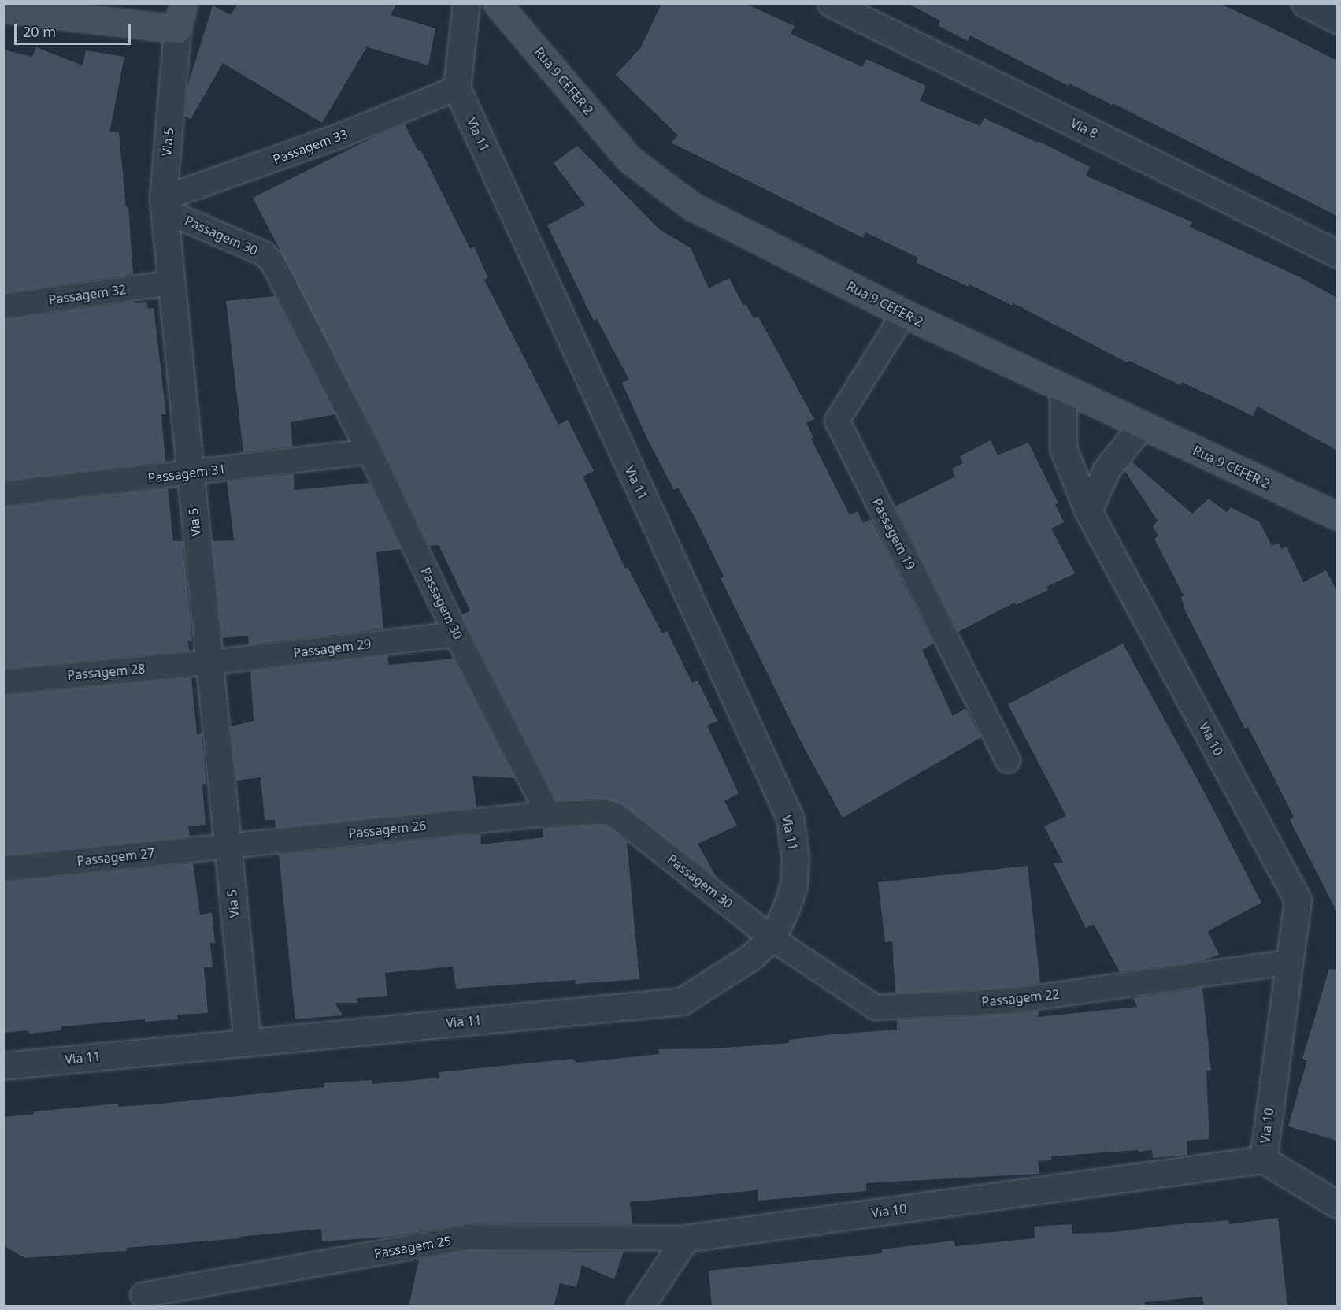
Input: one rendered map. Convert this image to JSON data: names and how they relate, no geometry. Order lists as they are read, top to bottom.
{
  "streets": {
    "street": [
      "Rua 9 CEFER 2",
      "Via 8",
      "Via 11",
      "Via 5",
      "Via 10"
    ],
    "lane": [
      "Passagem 33",
      "Passagem 30",
      "Passagem 32",
      "Passagem 31",
      "Passagem 19",
      "Passagem 29",
      "Passagem 28",
      "Passagem 26",
      "Passagem 27",
      "Passagem 22",
      "Passagem 25"
    ]
  },
  "crossings": [
    ["Rua 9 CEFER 2", "Passagem 19"],
    ["Rua 9 CEFER 2", "Via 10"],
    ["Via 11", "Via 5"],
    ["Via 11", "Passagem 33"],
    ["Via 11", "Passagem 30"],
    ["Via 11", "Passagem 22"],
    ["Via 5", "Passagem 33"],
    ["Via 5", "Passagem 30"],
    ["Via 5", "Passagem 32"],
    ["Via 5", "Passagem 31"],
    ["Via 5", "Passagem 29"],
    ["Via 5", "Passagem 28"],
    ["Via 5", "Passagem 26"],
    ["Via 5", "Passagem 27"],
    ["Passagem 33", "Passagem 30"],
    ["Passagem 30", "Passagem 31"],
    ["Passagem 30", "Passagem 29"],
    ["Passagem 30", "Passagem 26"],
    ["Passagem 30", "Passagem 22"],
    ["Passagem 29", "Passagem 28"],
    ["Via 10", "Passagem 22"],
    ["Via 10", "Passagem 25"],
    ["Passagem 26", "Passagem 27"]
  ],
  "scale_bar": "20 m"
}
